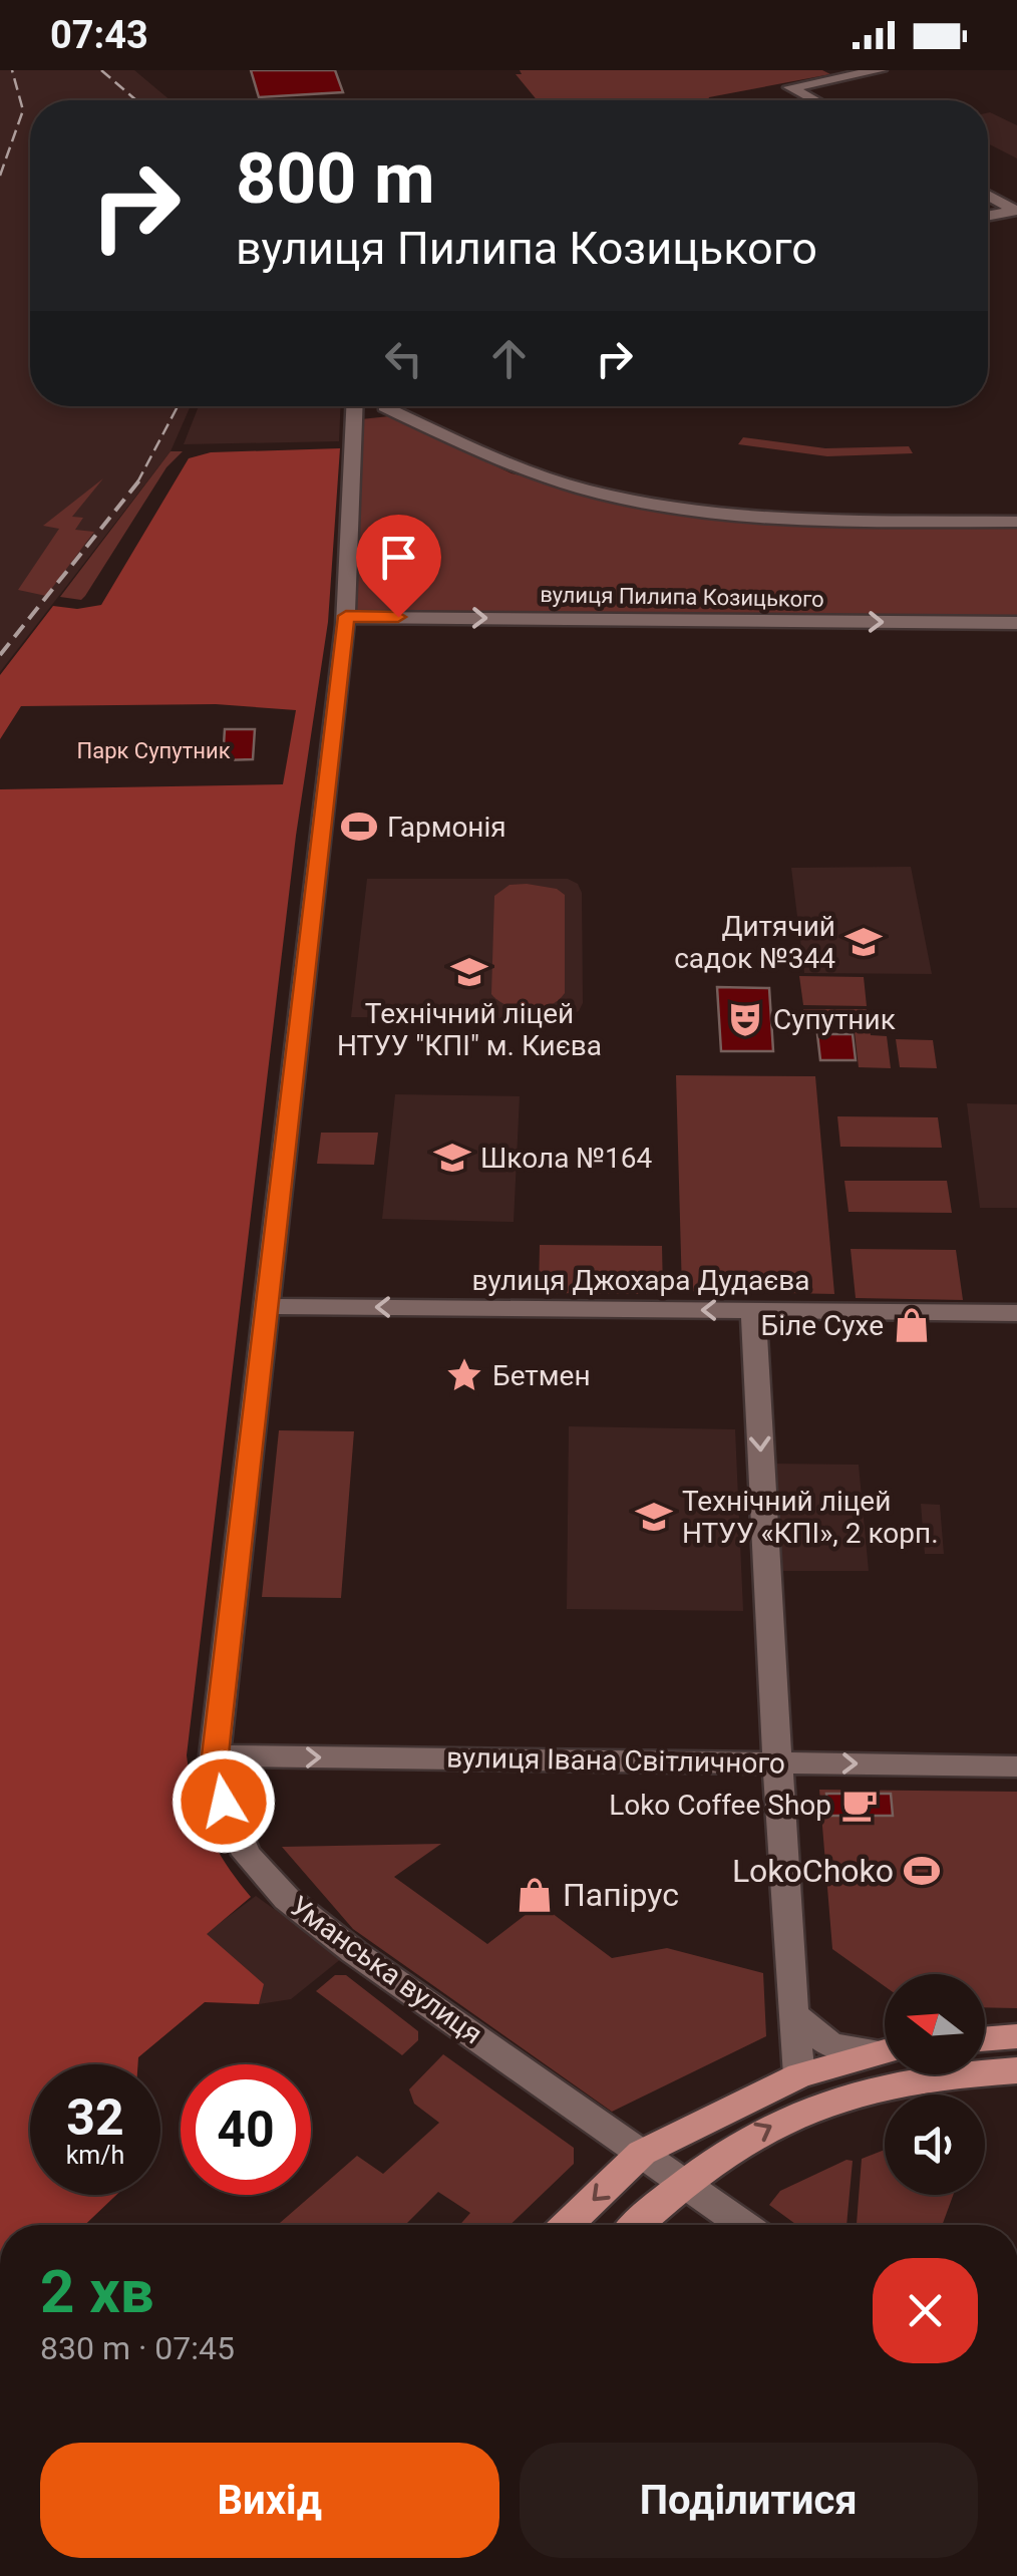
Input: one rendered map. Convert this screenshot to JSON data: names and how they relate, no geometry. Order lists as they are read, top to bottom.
{
  "streets": {
    "street": [
      "вулиця Пилипа Козицького",
      "вулиця Джохара Дудаєва",
      "вулиця Івана Світличного",
      "Уманська вулиця"
    ]
  },
  "crossings": [
    ["вулиця Пилипа Козицького", "Уманська вулиця"],
    ["вулиця Джохара Дудаєва", "Уманська вулиця"],
    ["вулиця Івана Світличного", "Уманська вулиця"]
  ],
  "one_way": ["вулиця Джохара Дудаєва", "вулиця Івана Світличного"],
  "parks": ["Парк Супутник"],
  "places": {
    "sports": ["Гармонія", "LokoChoko"],
    "school or university": [
      "Дитячий садок №344",
      "Технічний ліцей НТУУ \"КПІ\" м. Києва",
      "Школа №164",
      "Технічний ліцей НТУУ «КПІ», 2 корп."
    ],
    "theatre": ["Супутник"],
    "shop": ["Біле Сухе", "Папірус"],
    "place": ["Бетмен"],
    "cafe": ["Loko Coffee Shop"]
  },
  "north": "left",
  "page": {
    "status": "07:43",
    "turn": ["800 m", "вулиця Пилипа Козицького"],
    "speed": "32 km/h",
    "limit": "40",
    "heading": ["2 хв", "830 m · 07:45"],
    "buttons": ["Вихід", "Поділитися"]
  }
}
